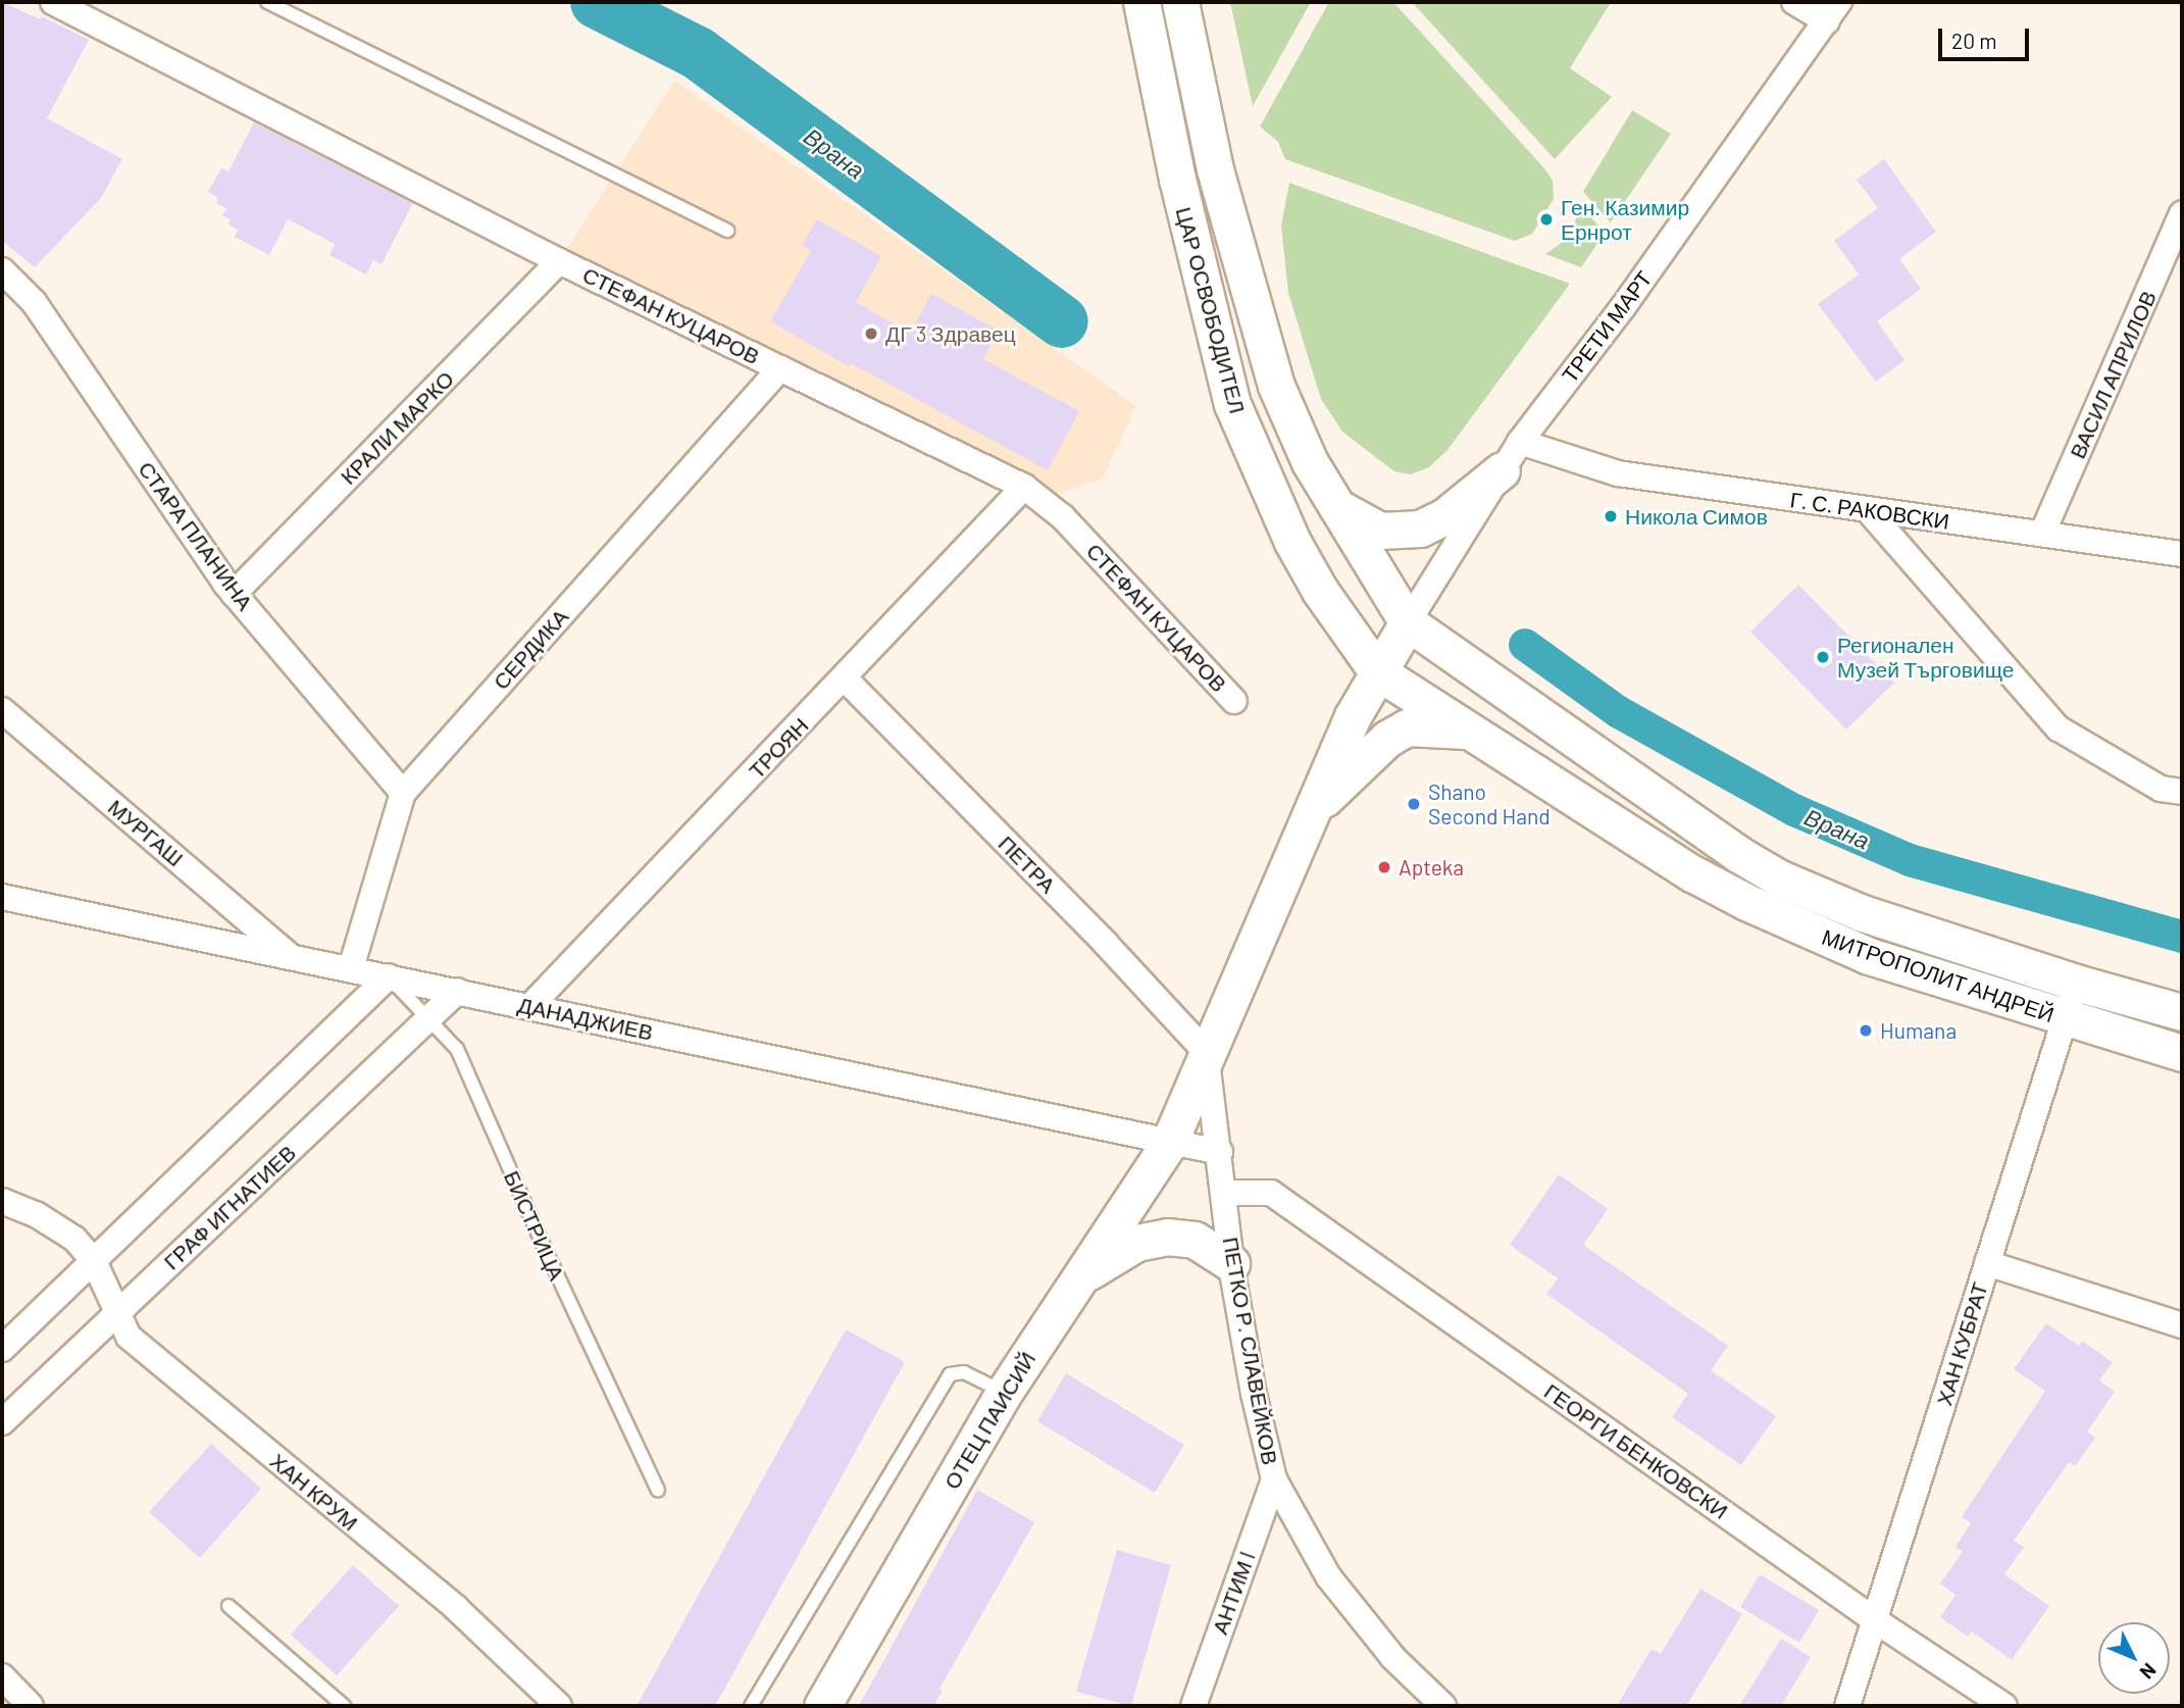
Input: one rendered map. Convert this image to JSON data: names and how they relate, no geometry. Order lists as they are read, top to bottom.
{
  "streets": {
    "main road": ["ЦАР ОСВОБОДИТЕЛ", "МИТРОПОЛИТ АНДРЕЙ", "ОТЕЦ ПАИСИЙ"],
    "street": [
      "СТЕФАН КУЦАРОВ",
      "ТРЕТИ МАРТ",
      "ВАСИЛ АПРИЛОВ",
      "КРАЛИ МАРКО",
      "Г. С. РАКОВСКИ",
      "СТАРА ПЛАНИНА",
      "СЕРДИКА",
      "ТРОЯН",
      "МУРГАШ",
      "ПЕТРА",
      "ДАНАДЖИЕВ",
      "ГРАФ ИГНАТИЕВ",
      "ХАН КУБРАТ",
      "ПЕТКО Р. СЛАВЕЙКОВ",
      "ГЕОРГИ БЕНКОВСКИ",
      "ХАН КРУМ",
      "АНТИМ I"
    ],
    "lane": ["БИСТРИЦА"]
  },
  "crossings": [
    ["ЦАР ОСВОБОДИТЕЛ", "ТРЕТИ МАРТ"],
    ["ЦАР ОСВОБОДИТЕЛ", "МИТРОПОЛИТ АНДРЕЙ"],
    ["СТЕФАН КУЦАРОВ", "КРАЛИ МАРКО"],
    ["СТЕФАН КУЦАРОВ", "СЕРДИКА"],
    ["СТЕФАН КУЦАРОВ", "ТРОЯН"],
    ["ТРЕТИ МАРТ", "Г. С. РАКОВСКИ"],
    ["ТРЕТИ МАРТ", "МИТРОПОЛИТ АНДРЕЙ"],
    ["ВАСИЛ АПРИЛОВ", "Г. С. РАКОВСКИ"],
    ["КРАЛИ МАРКО", "СТАРА ПЛАНИНА"],
    ["СТАРА ПЛАНИНА", "СЕРДИКА"],
    ["СЕРДИКА", "ДАНАДЖИЕВ"],
    ["ТРОЯН", "ПЕТРА"],
    ["ТРОЯН", "ДАНАДЖИЕВ"],
    ["МУРГАШ", "ДАНАДЖИЕВ"],
    ["ПЕТРА", "ПЕТКО Р. СЛАВЕЙКОВ"],
    ["МИТРОПОЛИТ АНДРЕЙ", "ХАН КУБРАТ"],
    ["ДАНАДЖИЕВ", "ГРАФ ИГНАТИЕВ"],
    ["ДАНАДЖИЕВ", "БИСТРИЦА"],
    ["ДАНАДЖИЕВ", "ОТЕЦ ПАИСИЙ"],
    ["ГРАФ ИГНАТИЕВ", "БИСТРИЦА"],
    ["ГРАФ ИГНАТИЕВ", "ХАН КРУМ"],
    ["ХАН КУБРАТ", "ГЕОРГИ БЕНКОВСКИ"],
    ["ПЕТКО Р. СЛАВЕЙКОВ", "ГЕОРГИ БЕНКОВСКИ"],
    ["ПЕТКО Р. СЛАВЕЙКОВ", "АНТИМ I"]
  ],
  "water": ["Врана"],
  "places": [
    "Ген. Казимир Ернрот",
    "ДГ 3 Здравец",
    "Никола Симов",
    "Регионален Музей Търговище",
    "Shano Second Hand",
    "Apteka",
    "Humana"
  ],
  "scale_bar": "20 m",
  "north": "bottom right"
}
